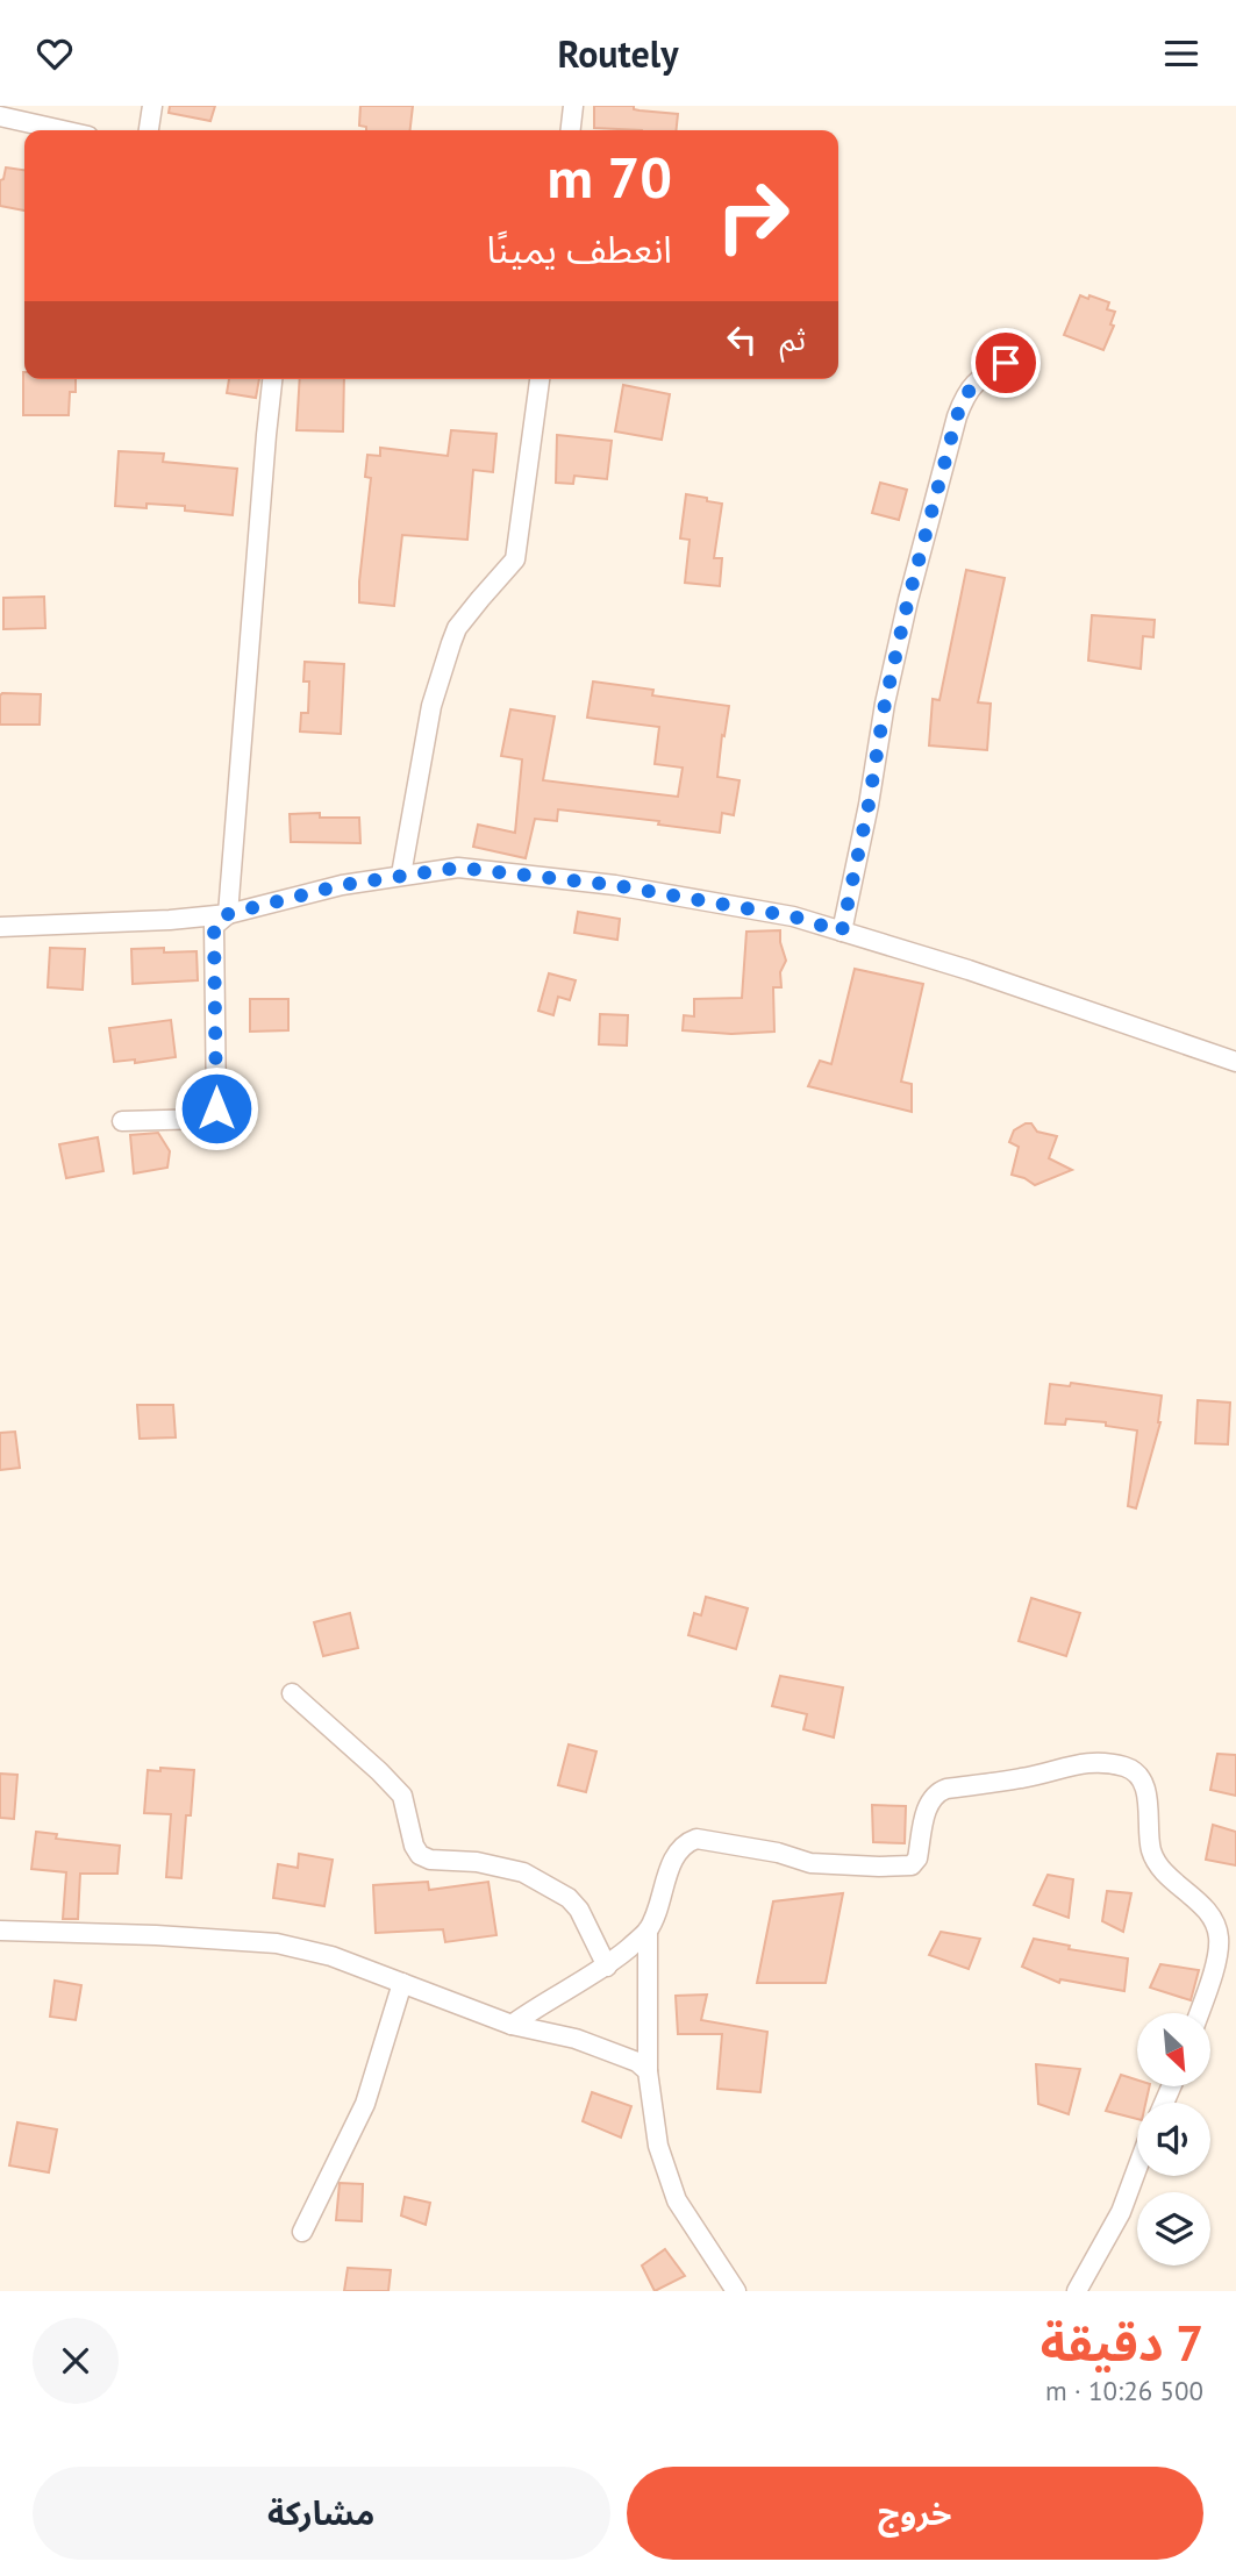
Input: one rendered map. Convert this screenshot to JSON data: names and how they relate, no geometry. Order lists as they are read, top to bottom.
{
  "north": "bottom right",
  "page": {
    "header": "Routely",
    "turn": ["70 m", "انعطف يمينًا"],
    "then": "ثم",
    "heading": ["7 دقيقة", "500 m · 10:26"],
    "buttons": ["خروج", "مشاركة"]
  }
}
